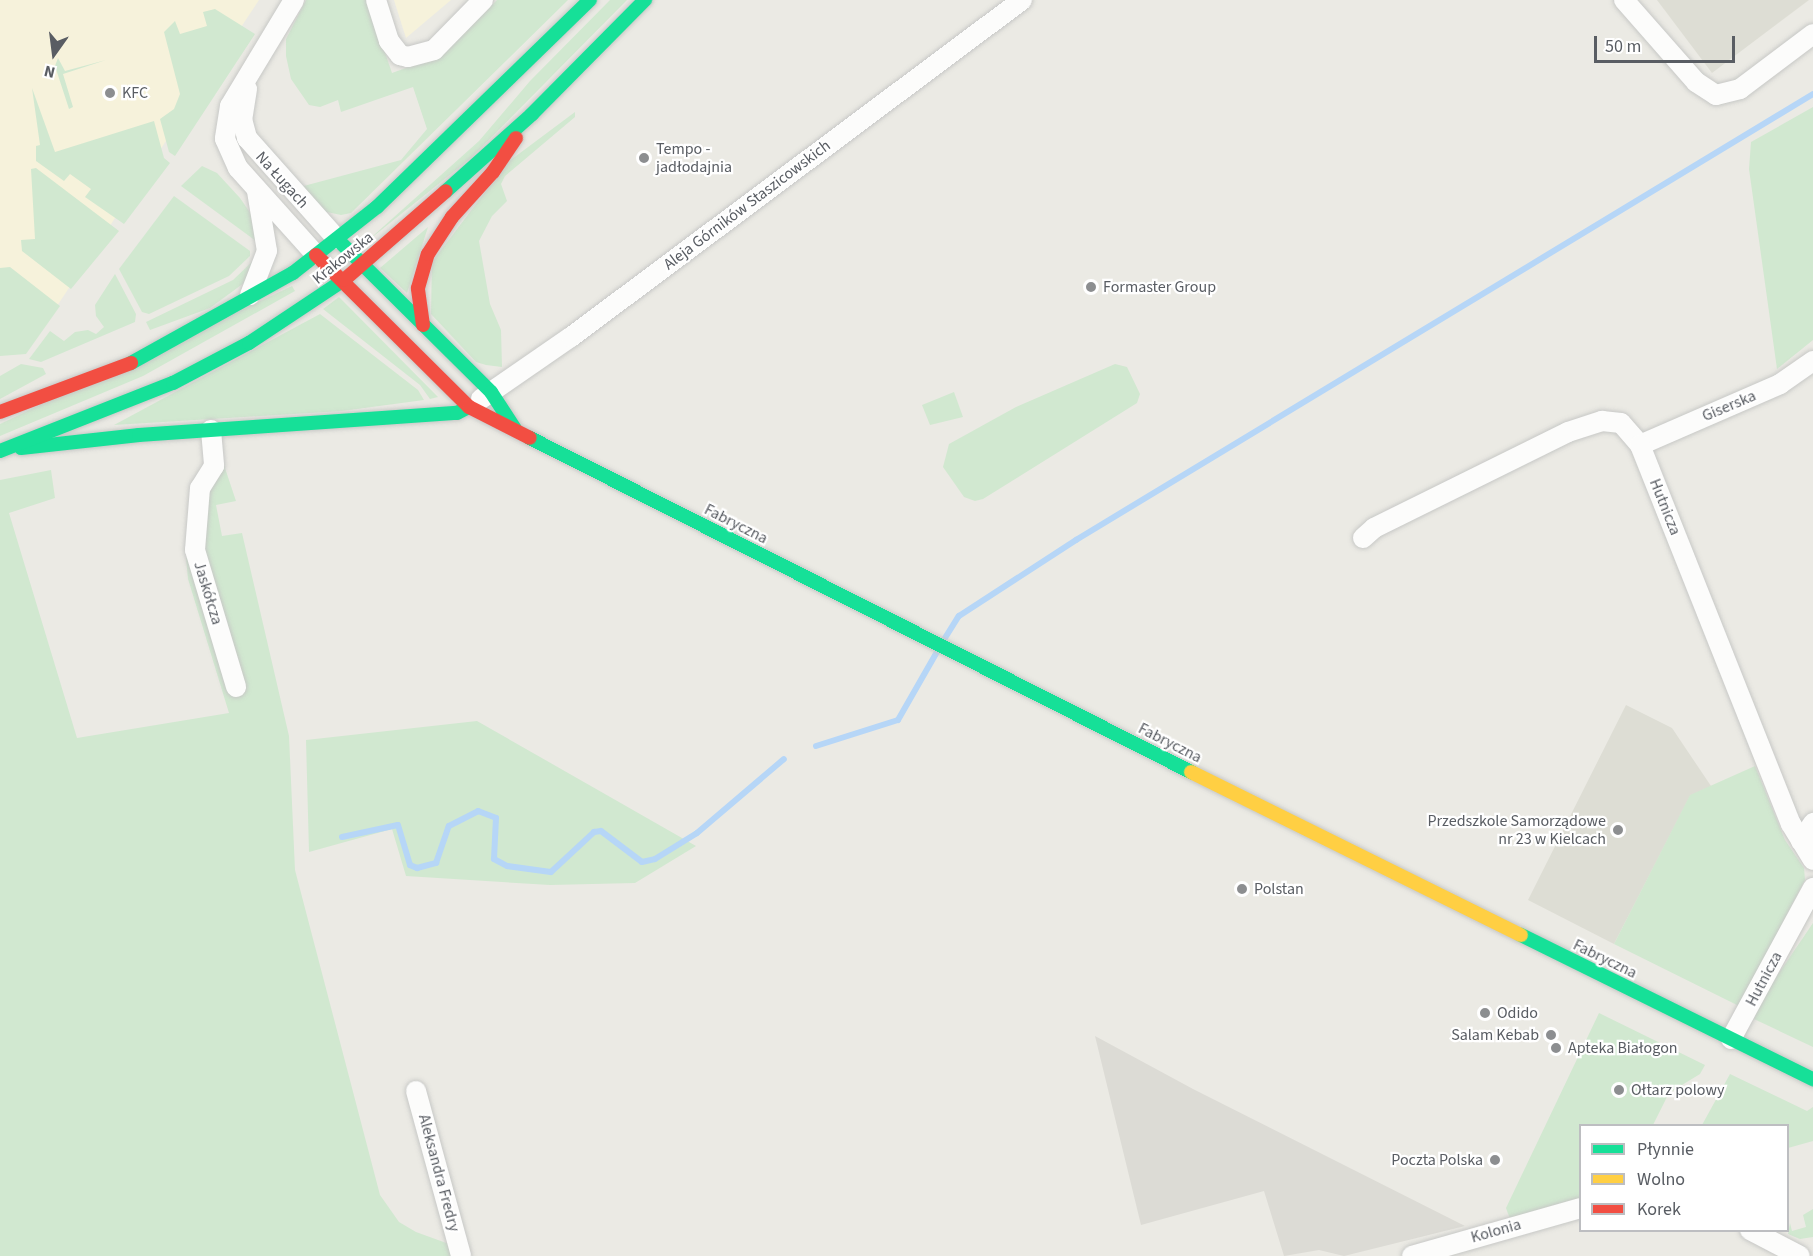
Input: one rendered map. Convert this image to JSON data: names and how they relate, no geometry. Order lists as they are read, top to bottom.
{
  "streets": {
    "main road": ["Krakowska", "Fabryczna"],
    "street": [
      "Na Ługach",
      "Aleja Górników Staszicowskich",
      "Giserska",
      "Hutnicza",
      "Jaskółcza",
      "Aleksandra Fredry",
      "Kolonia"
    ]
  },
  "crossings": [
    ["Na Ługach", "Krakowska"],
    ["Na Ługach", "Fabryczna"],
    ["Aleja Górników Staszicowskich", "Fabryczna"],
    ["Krakowska", "Fabryczna"],
    ["Giserska", "Hutnicza"],
    ["Hutnicza", "Fabryczna"]
  ],
  "places": [
    "KFC",
    "Tempo - jadłodajnia",
    "Formaster Group",
    "Przedszkole Samorządowe nr 23 w Kielcach",
    "Polstan",
    "Odido",
    "Salam Kebab",
    "Apteka Białogon",
    "Ołtarz polowy",
    "Poczta Polska"
  ],
  "legend": ["Płynnie", "Wolno", "Korek"],
  "scale_bar": "50 m",
  "north": "bottom"
}
